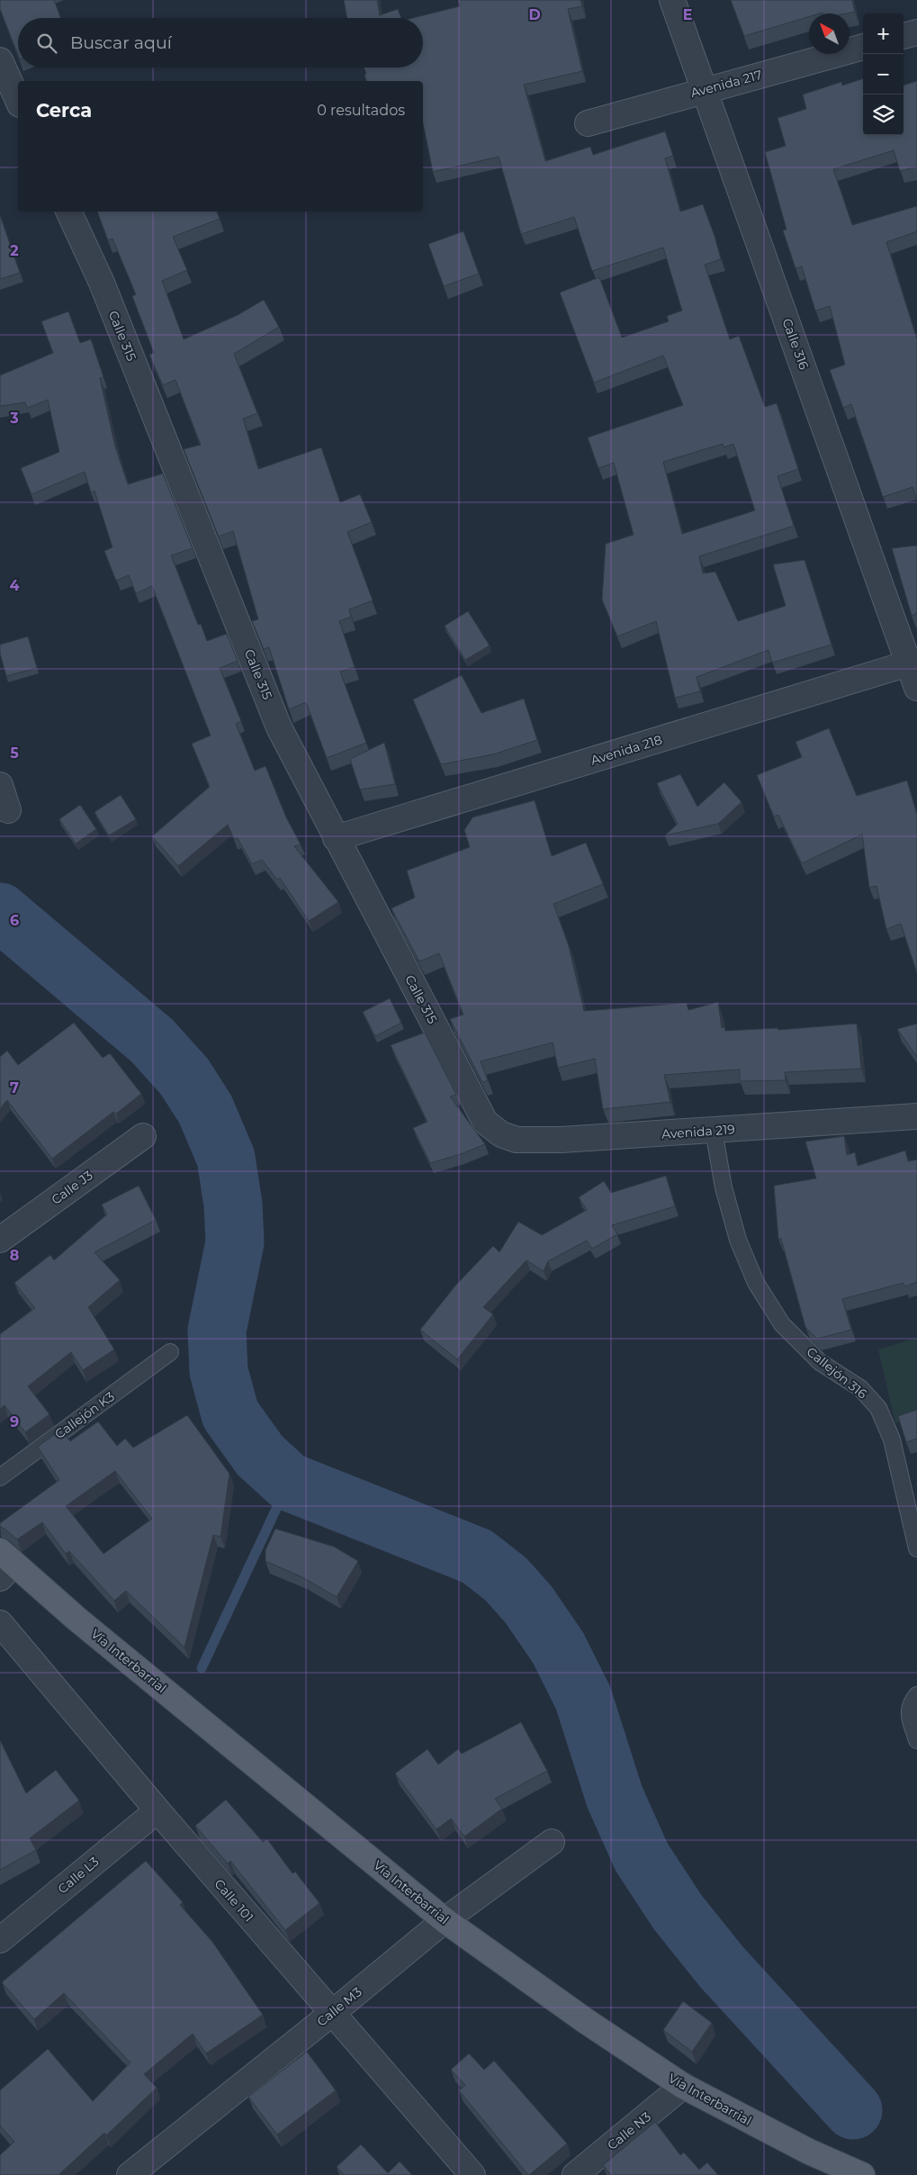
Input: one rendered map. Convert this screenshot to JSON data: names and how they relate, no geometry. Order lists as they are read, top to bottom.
{
  "streets": {
    "main road": ["Vía Interbarrial"],
    "street": [
      "Avenida 217",
      "Calle 315",
      "Calle 316",
      "Avenida 218",
      "Avenida 219",
      "Calle J3",
      "Calle L3",
      "Calle 101",
      "Calle M3",
      "Calle N3"
    ],
    "lane": ["Callejón 316", "Callejón K3"]
  },
  "crossings": [
    ["Avenida 217", "Calle 316"],
    ["Calle 315", "Avenida 218"],
    ["Calle 315", "Avenida 219"],
    ["Calle 316", "Avenida 218"],
    ["Avenida 219", "Callejón 316"],
    ["Vía Interbarrial", "Calle M3"],
    ["Vía Interbarrial", "Calle N3"],
    ["Calle L3", "Calle 101"],
    ["Calle 101", "Calle M3"]
  ],
  "north": "top left",
  "page": {
    "map_buttons": ["+", "−"],
    "search": "Buscar aquí",
    "heading": ["Cerca", "0 resultados"]
  },
  "grid": {
    "columns": ["D", "E"],
    "rows": [
      "2",
      "3",
      "4",
      "5",
      "6",
      "7",
      "8",
      "9"
    ]
  }
}
